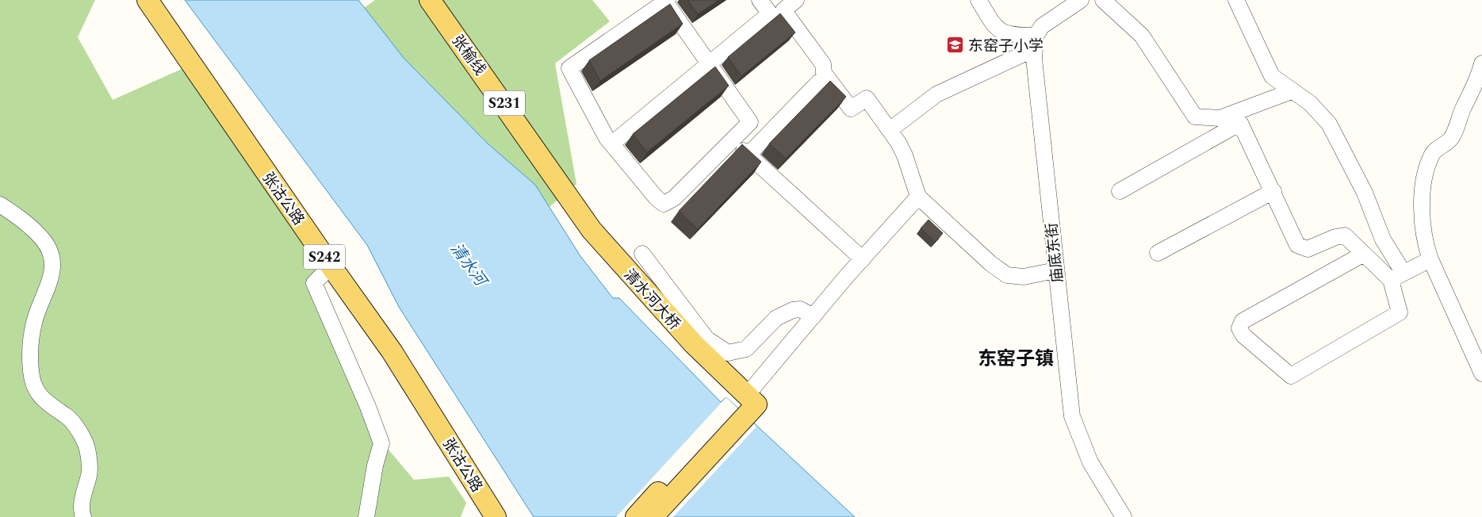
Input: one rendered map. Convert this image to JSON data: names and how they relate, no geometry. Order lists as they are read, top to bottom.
{
  "streets": {
    "main road": [
      "张榆线",
      "S231",
      "张沽公路",
      "S242",
      "清水河大桥"
    ],
    "street": ["庙底东街"]
  },
  "crossings": [
    ["张榆线", "清水河大桥"]
  ],
  "districts": ["东窑子镇"],
  "water": ["清水河"],
  "places": {
    "school or university": ["东窑子小学"]
  }
}
